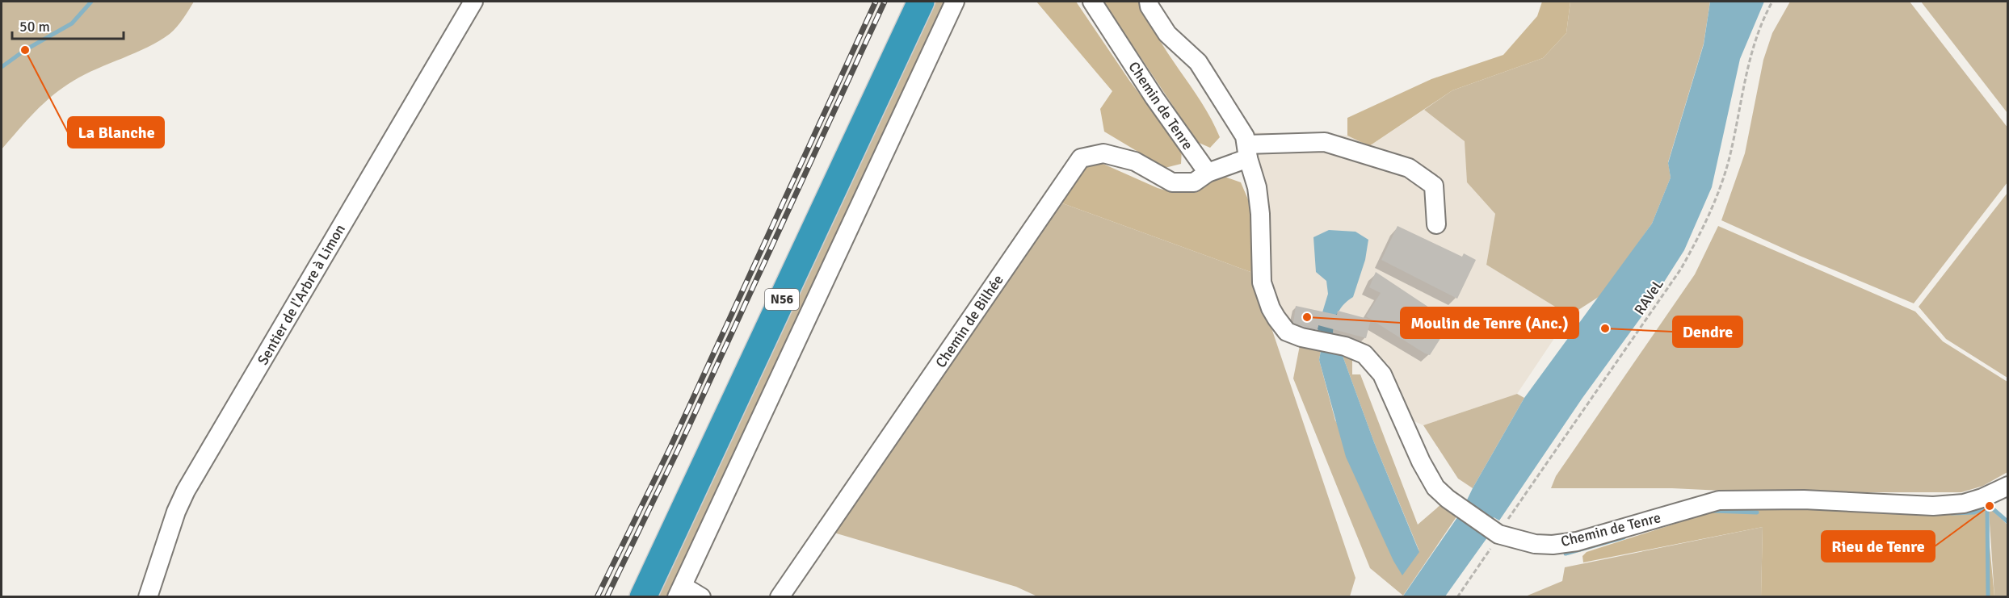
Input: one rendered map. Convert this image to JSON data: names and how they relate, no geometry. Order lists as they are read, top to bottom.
{
  "streets": {
    "highway": ["N56"],
    "street": ["Chemin de Tenre", "Sentier de l'Arbre à Limon", "Chemin de Bilhée"],
    "path": ["RAVeL"]
  },
  "crossings": [
    ["Chemin de Tenre", "RAVeL"],
    ["Chemin de Tenre", "Chemin de Bilhée"]
  ],
  "places": [
    "La Blanche",
    "Moulin de Tenre (Anc.)",
    "Dendre",
    "Rieu de Tenre"
  ],
  "scale_bar": "50 m"
}
